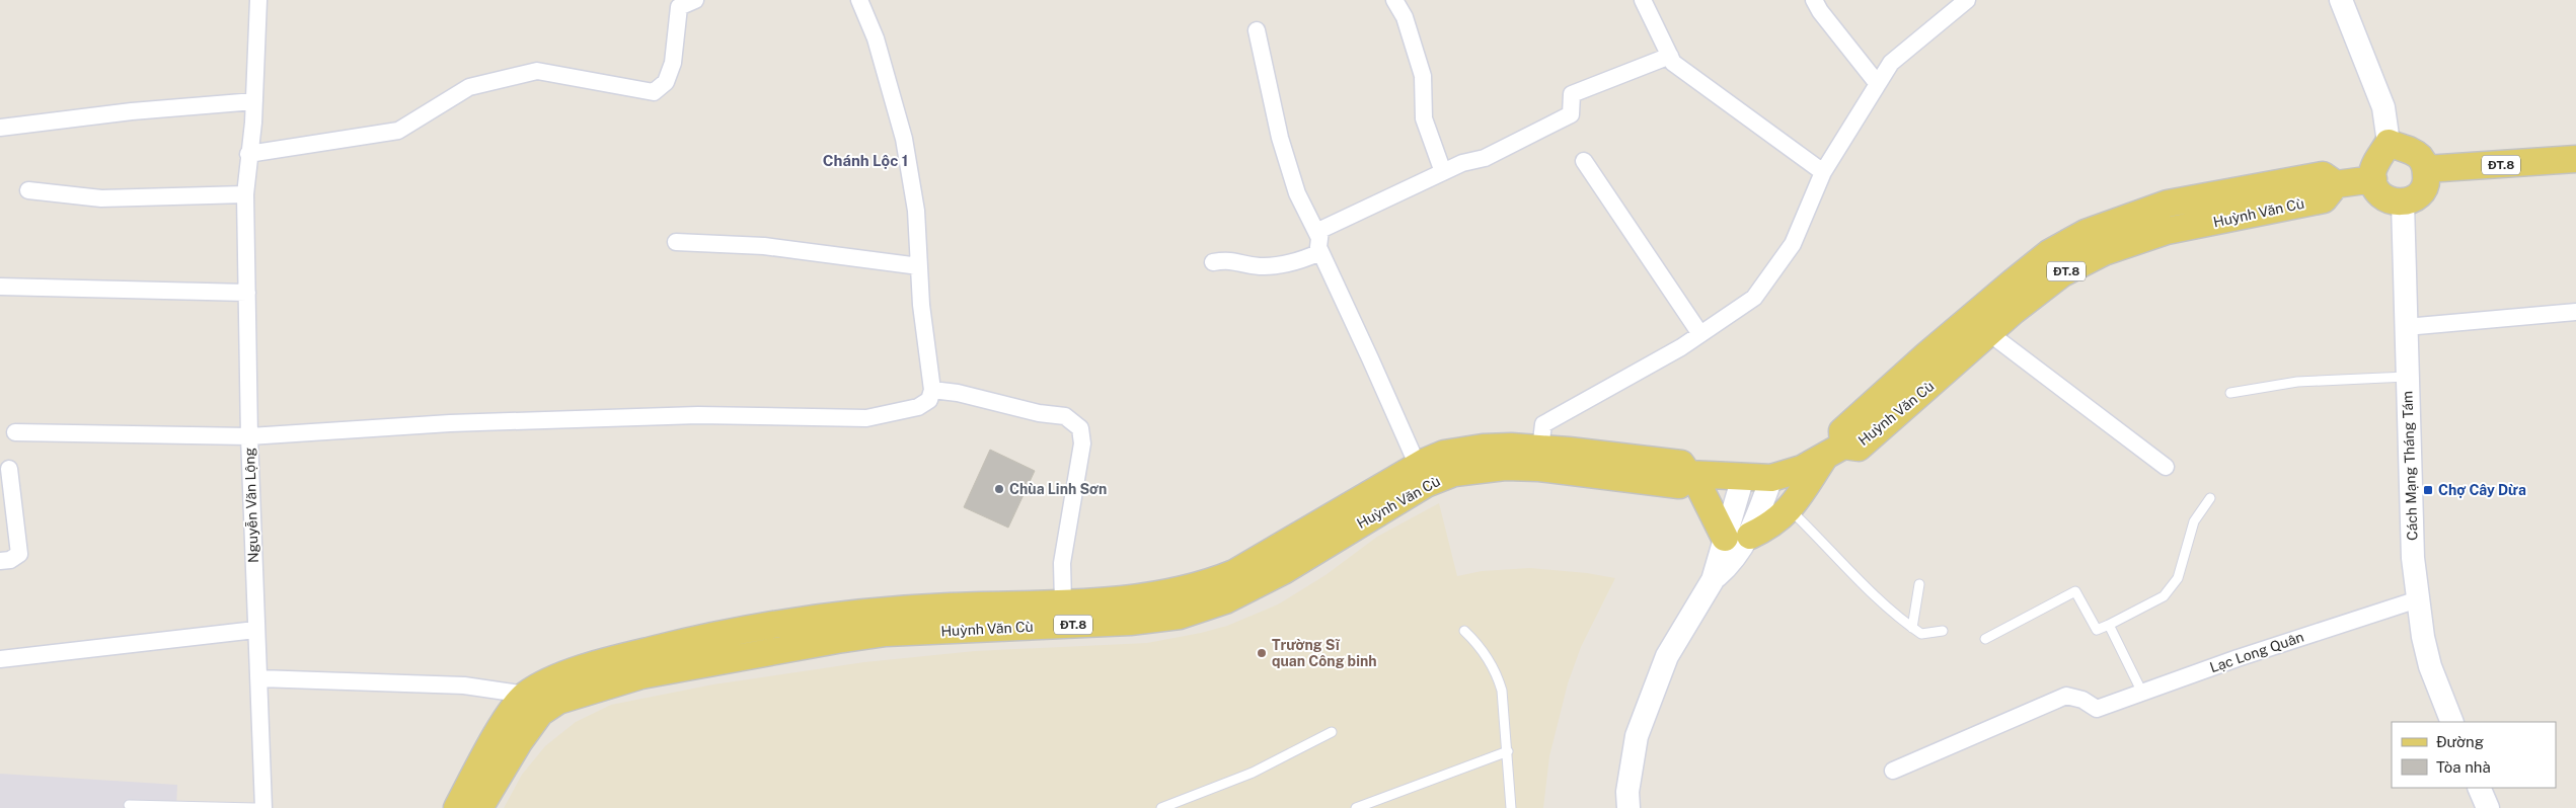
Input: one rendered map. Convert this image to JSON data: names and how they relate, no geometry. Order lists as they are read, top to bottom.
{
  "streets": {
    "main road": ["ĐT.8", "Huỳnh Văn Cù", "Cách Mạng Tháng Tám"],
    "street": ["Nguyễn Văn Lộng", "Lạc Long Quân"]
  },
  "crossings": [
    ["ĐT.8", "Cách Mạng Tháng Tám"],
    ["Cách Mạng Tháng Tám", "Lạc Long Quân"]
  ],
  "districts": ["Chánh Lộc 1"],
  "places": {
    "other": ["Chùa Linh Sơn", "Trường Sĩ quan Công binh"],
    "transit": ["Chợ Cây Dừa"]
  },
  "legend": ["Đường", "Tòa nhà"]
}
